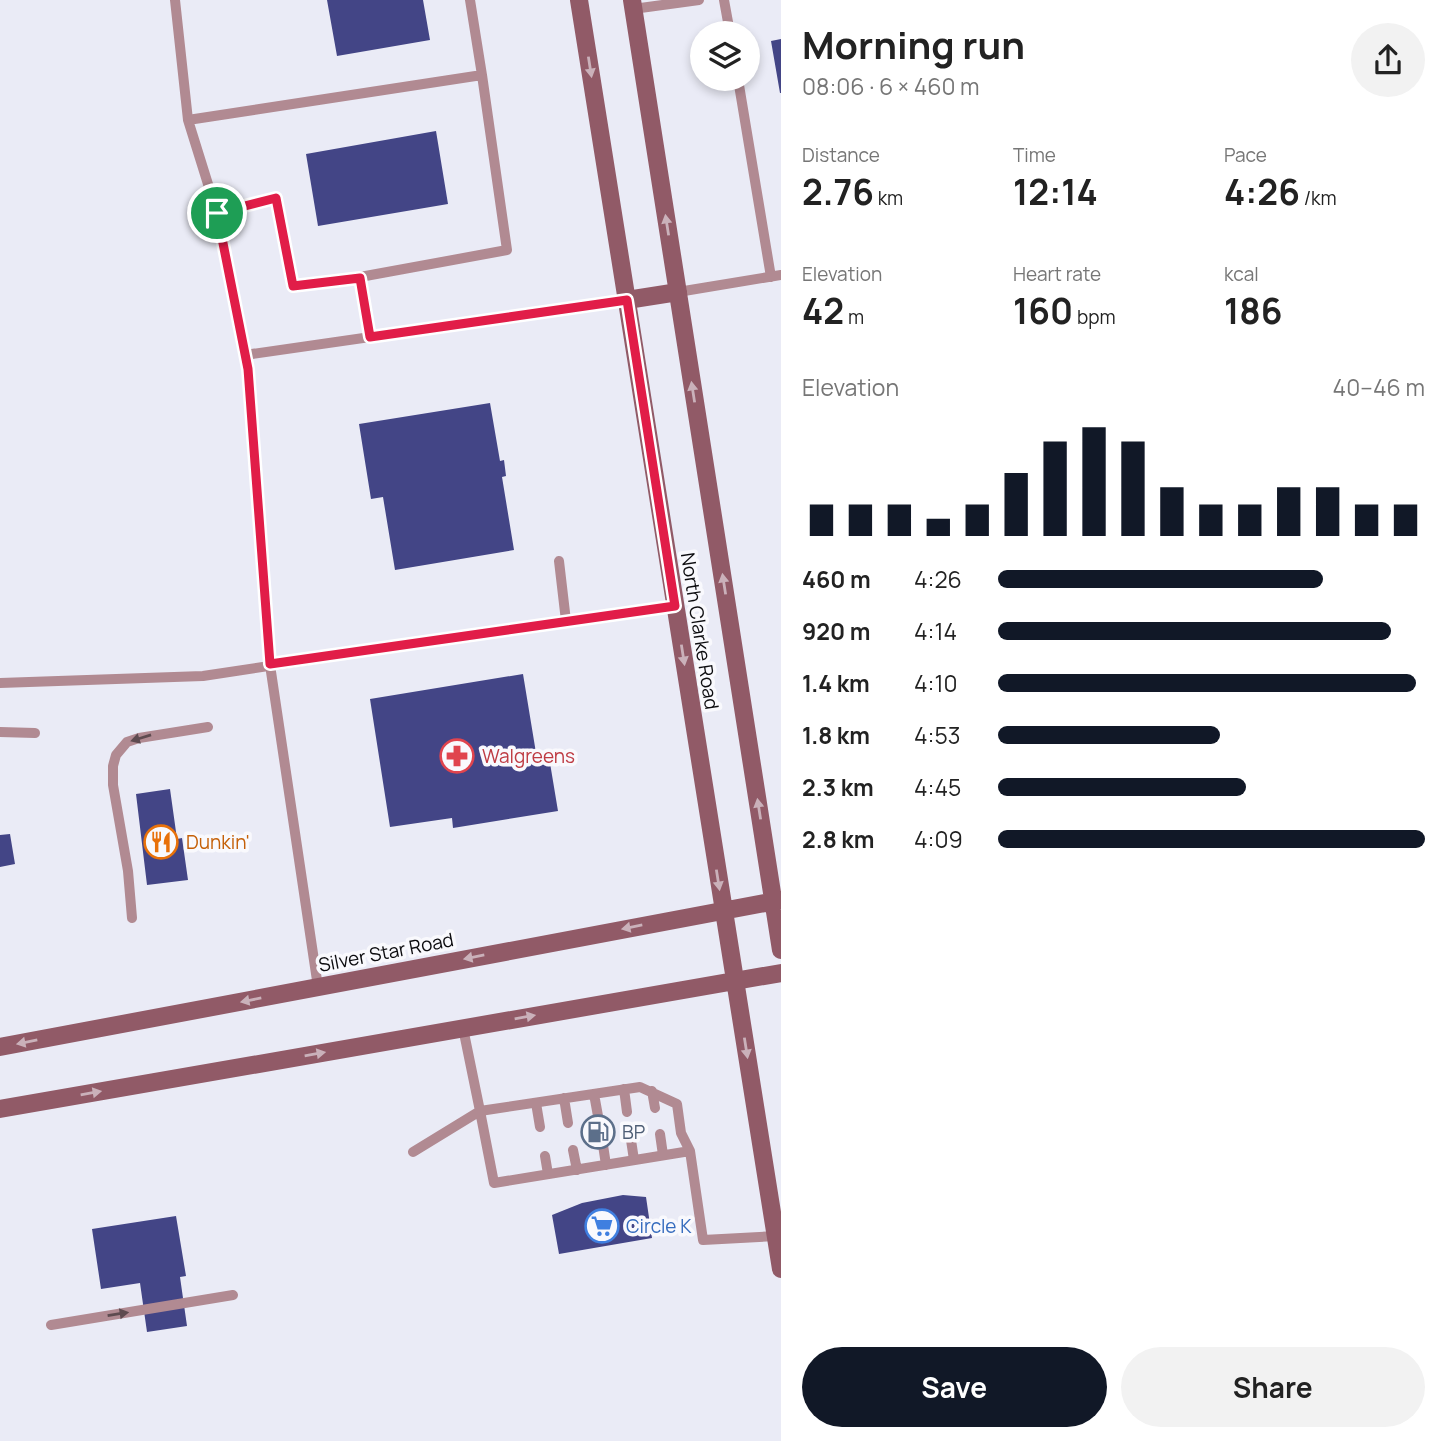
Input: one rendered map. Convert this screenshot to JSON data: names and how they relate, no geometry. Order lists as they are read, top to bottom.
{
  "streets": {
    "street": ["North Clarke Road", "Silver Star Road"]
  },
  "crossings": [
    ["North Clarke Road", "Silver Star Road"]
  ],
  "places": {
    "pharmacy": ["Walgreens"],
    "restaurant": ["Dunkin'"],
    "fuel station": ["BP"],
    "supermarket": ["Circle K"]
  },
  "page": {
    "heading": ["Morning run", "08:06 · 6 × 460 m"],
    "stats": [
      ["Distance", "2.76 km"],
      ["Time", "12:14"],
      ["Pace", "4:26 /km"],
      ["Elevation", "42 m"],
      ["Heart rate", "160 bpm"],
      ["kcal", "186"]
    ],
    "chart": ["Elevation", "40–46 m"],
    "list": [
      {
        "name": "460 m",
        "note": "4:26"
      },
      {
        "name": "920 m",
        "note": "4:14"
      },
      {
        "name": "1.4 km",
        "note": "4:10"
      },
      {
        "name": "1.8 km",
        "note": "4:53"
      },
      {
        "name": "2.3 km",
        "note": "4:45"
      },
      {
        "name": "2.8 km",
        "note": "4:09"
      }
    ],
    "buttons": ["Save", "Share"]
  }
}
